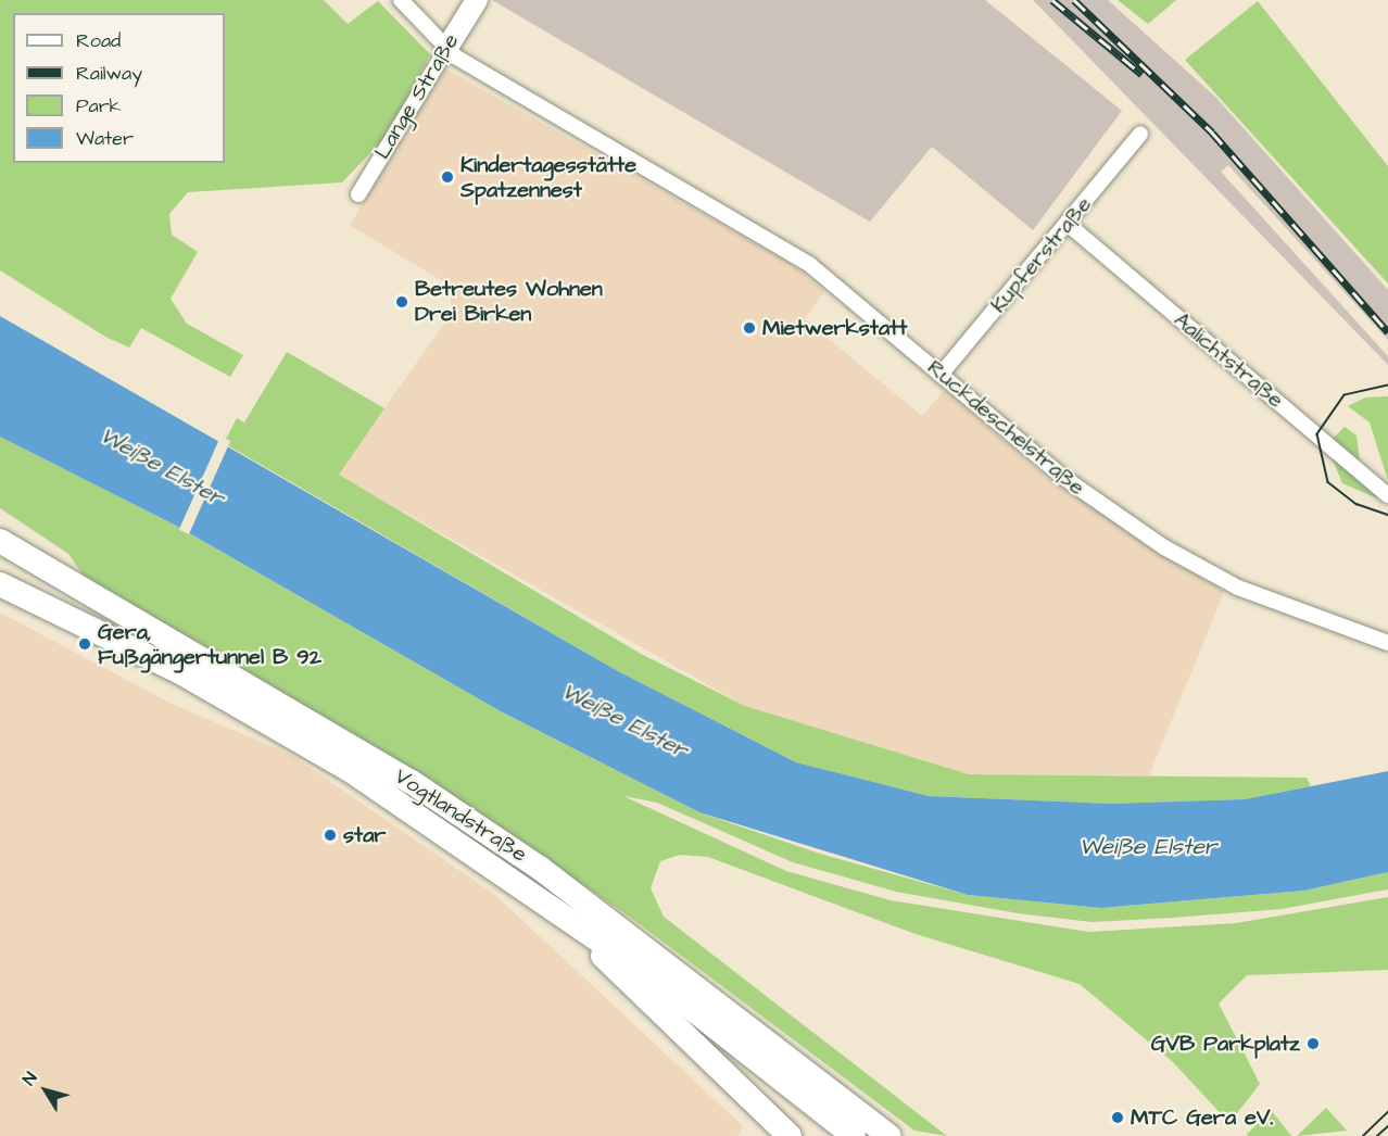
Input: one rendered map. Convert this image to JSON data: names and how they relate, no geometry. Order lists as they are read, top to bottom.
{
  "streets": {
    "main road": ["Vogtlandstraße"],
    "street": [
      "Lange Straße",
      "Kupferstraße",
      "Aalichtstraße",
      "Ruckdeschelstraße"
    ]
  },
  "crossings": [
    ["Lange Straße", "Ruckdeschelstraße"],
    ["Kupferstraße", "Aalichtstraße"],
    ["Kupferstraße", "Ruckdeschelstraße"]
  ],
  "water": ["Weiße Elster"],
  "places": [
    "Kindertagesstätte Spatzennest",
    "Betreutes Wohnen Drei Birken",
    "Mietwerkstatt",
    "Gera, Fußgängertunnel B 92",
    "star",
    "GVB Parkplatz",
    "MTC Gera eV."
  ],
  "legend": [
    "Road",
    "Railway",
    "Park",
    "Water"
  ],
  "north": "top left"
}
